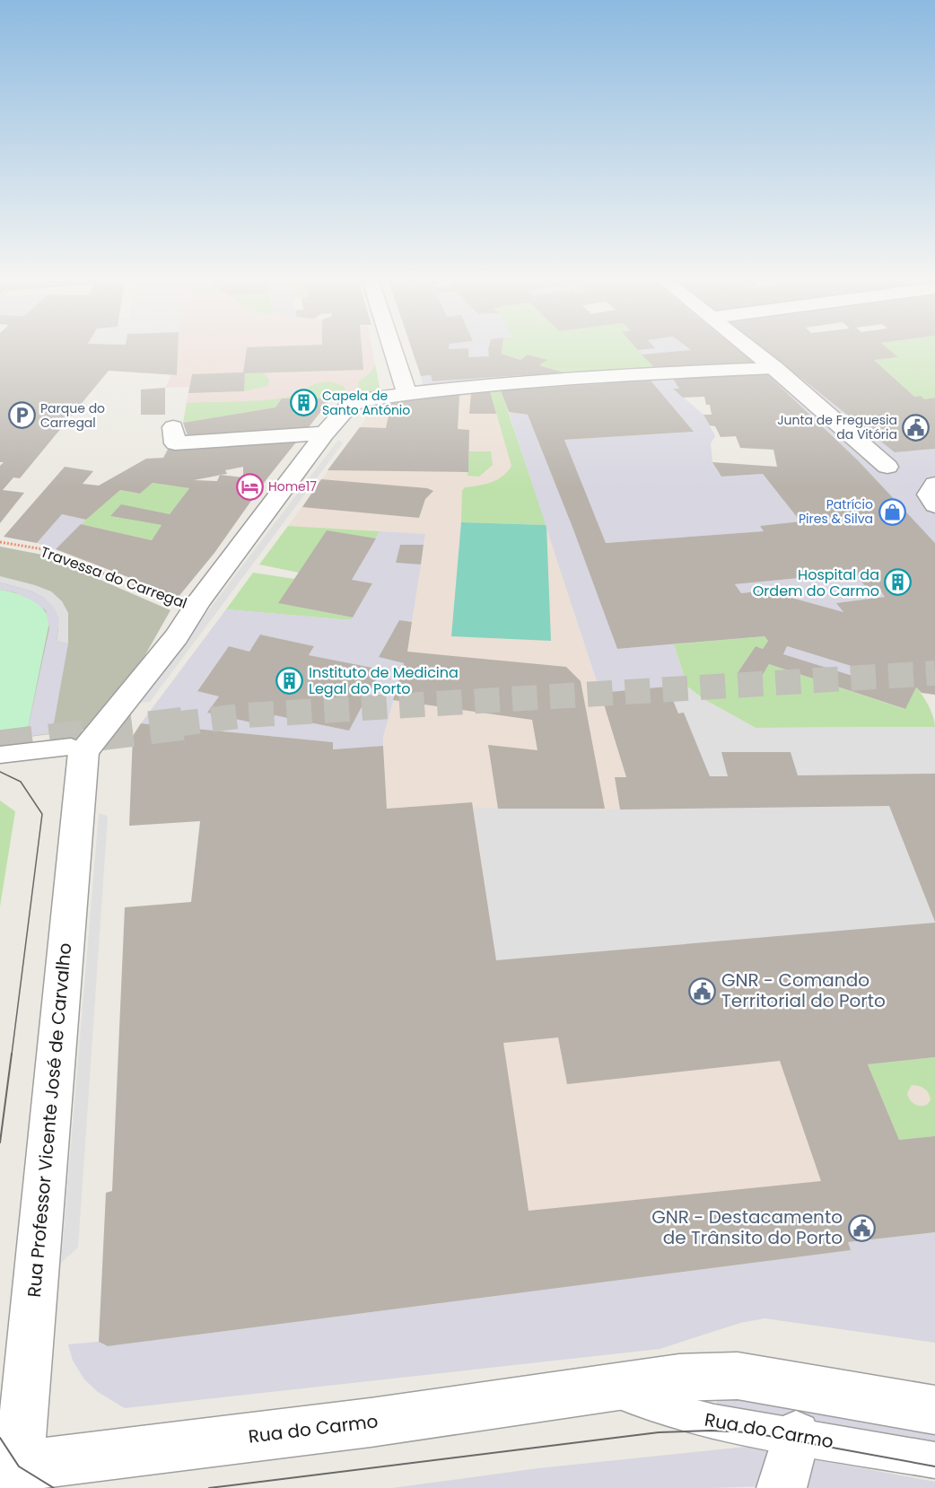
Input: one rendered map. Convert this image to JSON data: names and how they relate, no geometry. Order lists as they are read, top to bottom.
{
  "streets": {
    "street": ["Travessa do Carregal", "Rua Professor Vicente José de Carvalho", "Rua do Carmo"]
  },
  "crossings": [
    ["Travessa do Carregal", "Rua Professor Vicente José de Carvalho"],
    ["Rua Professor Vicente José de Carvalho", "Rua do Carmo"]
  ],
  "places": {
    "building": ["Capela de Santo António", "Hospital da Ordem do Carmo", "Instituto de Medicina Legal do Porto"],
    "parking": ["Parque do Carregal"],
    "public building": ["Junta de Freguesia da Vitória", "GNR - Comando Territorial do Porto", "GNR - Destacamento de Trânsito do Porto"],
    "hotel": ["Home17"],
    "shop": ["Patrício Pires & Silva"]
  }
}
